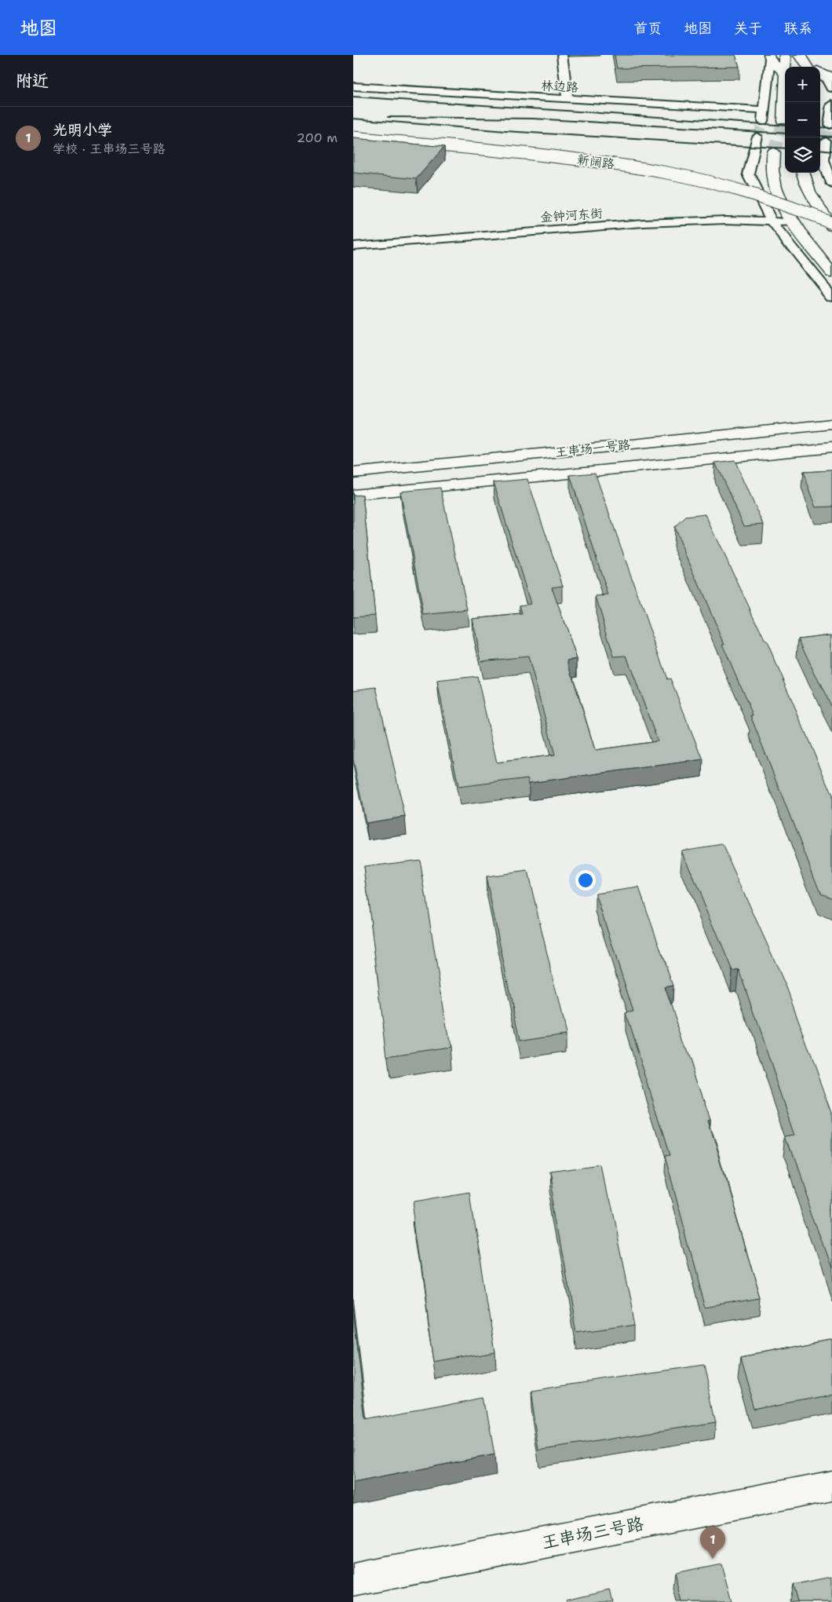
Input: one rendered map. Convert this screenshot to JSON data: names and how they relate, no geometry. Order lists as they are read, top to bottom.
{
  "streets": {
    "main road": ["新阔路", "王串场一号路", "王串场三号路"],
    "street": ["林边路", "金钟河东街"]
  },
  "page": {
    "header": "地图",
    "nav": [
      "首页",
      "地图",
      "关于",
      "联系"
    ],
    "heading": "附近",
    "map_buttons": ["+", "−"],
    "list": [
      {
        "mark": "1",
        "name": "光明小学",
        "note": "学校 · 王串场三号路",
        "value": "200 m"
      }
    ],
    "pins": "1"
  }
}
